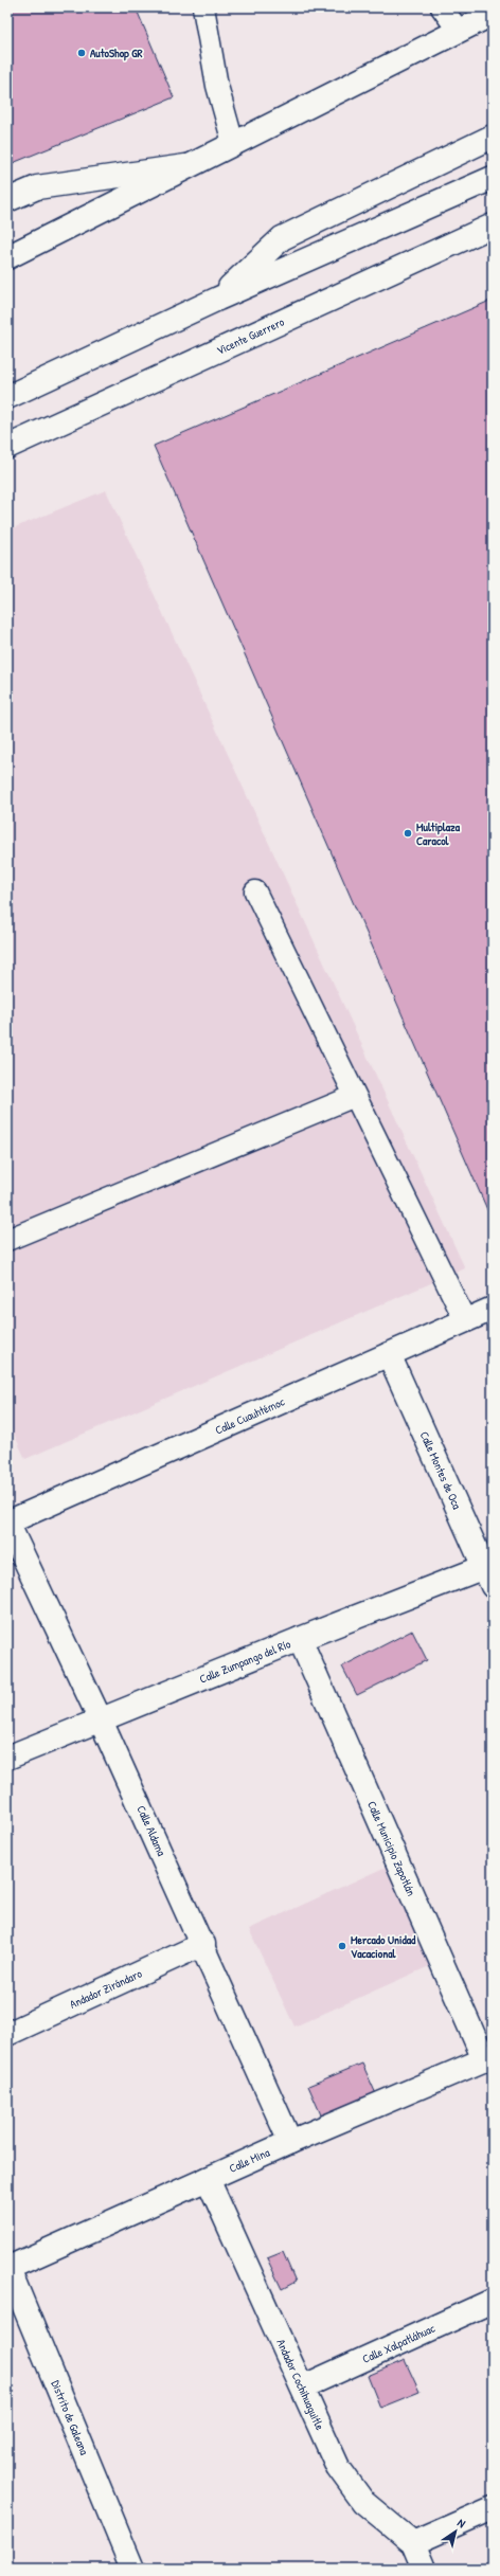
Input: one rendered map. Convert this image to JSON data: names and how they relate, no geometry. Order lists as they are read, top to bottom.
{
  "streets": {
    "street": [
      "Vicente Guerrero",
      "Calle Cuauhtémoc",
      "Calle Montes de Oca",
      "Calle Zumpango del Río",
      "Calle Aldama",
      "Calle Municipio Zapotlán",
      "Andador Zirándaro",
      "Calle Mina",
      "Calle Xalpatláhuac",
      "Andador Cochihuaguitle",
      "Distrito de Galeana"
    ]
  },
  "crossings": [
    ["Calle Cuauhtémoc", "Calle Montes de Oca"],
    ["Calle Cuauhtémoc", "Calle Aldama"],
    ["Calle Montes de Oca", "Calle Zumpango del Río"],
    ["Calle Zumpango del Río", "Calle Aldama"],
    ["Calle Zumpango del Río", "Calle Municipio Zapotlán"],
    ["Calle Aldama", "Andador Zirándaro"],
    ["Calle Aldama", "Calle Mina"],
    ["Calle Municipio Zapotlán", "Calle Mina"],
    ["Calle Mina", "Andador Cochihuaguitle"],
    ["Calle Mina", "Distrito de Galeana"],
    ["Calle Xalpatláhuac", "Andador Cochihuaguitle"]
  ],
  "places": ["AutoShop GR", "Multiplaza Caracol", "Mercado Unidad Vacacional"],
  "north": "top right"
}
